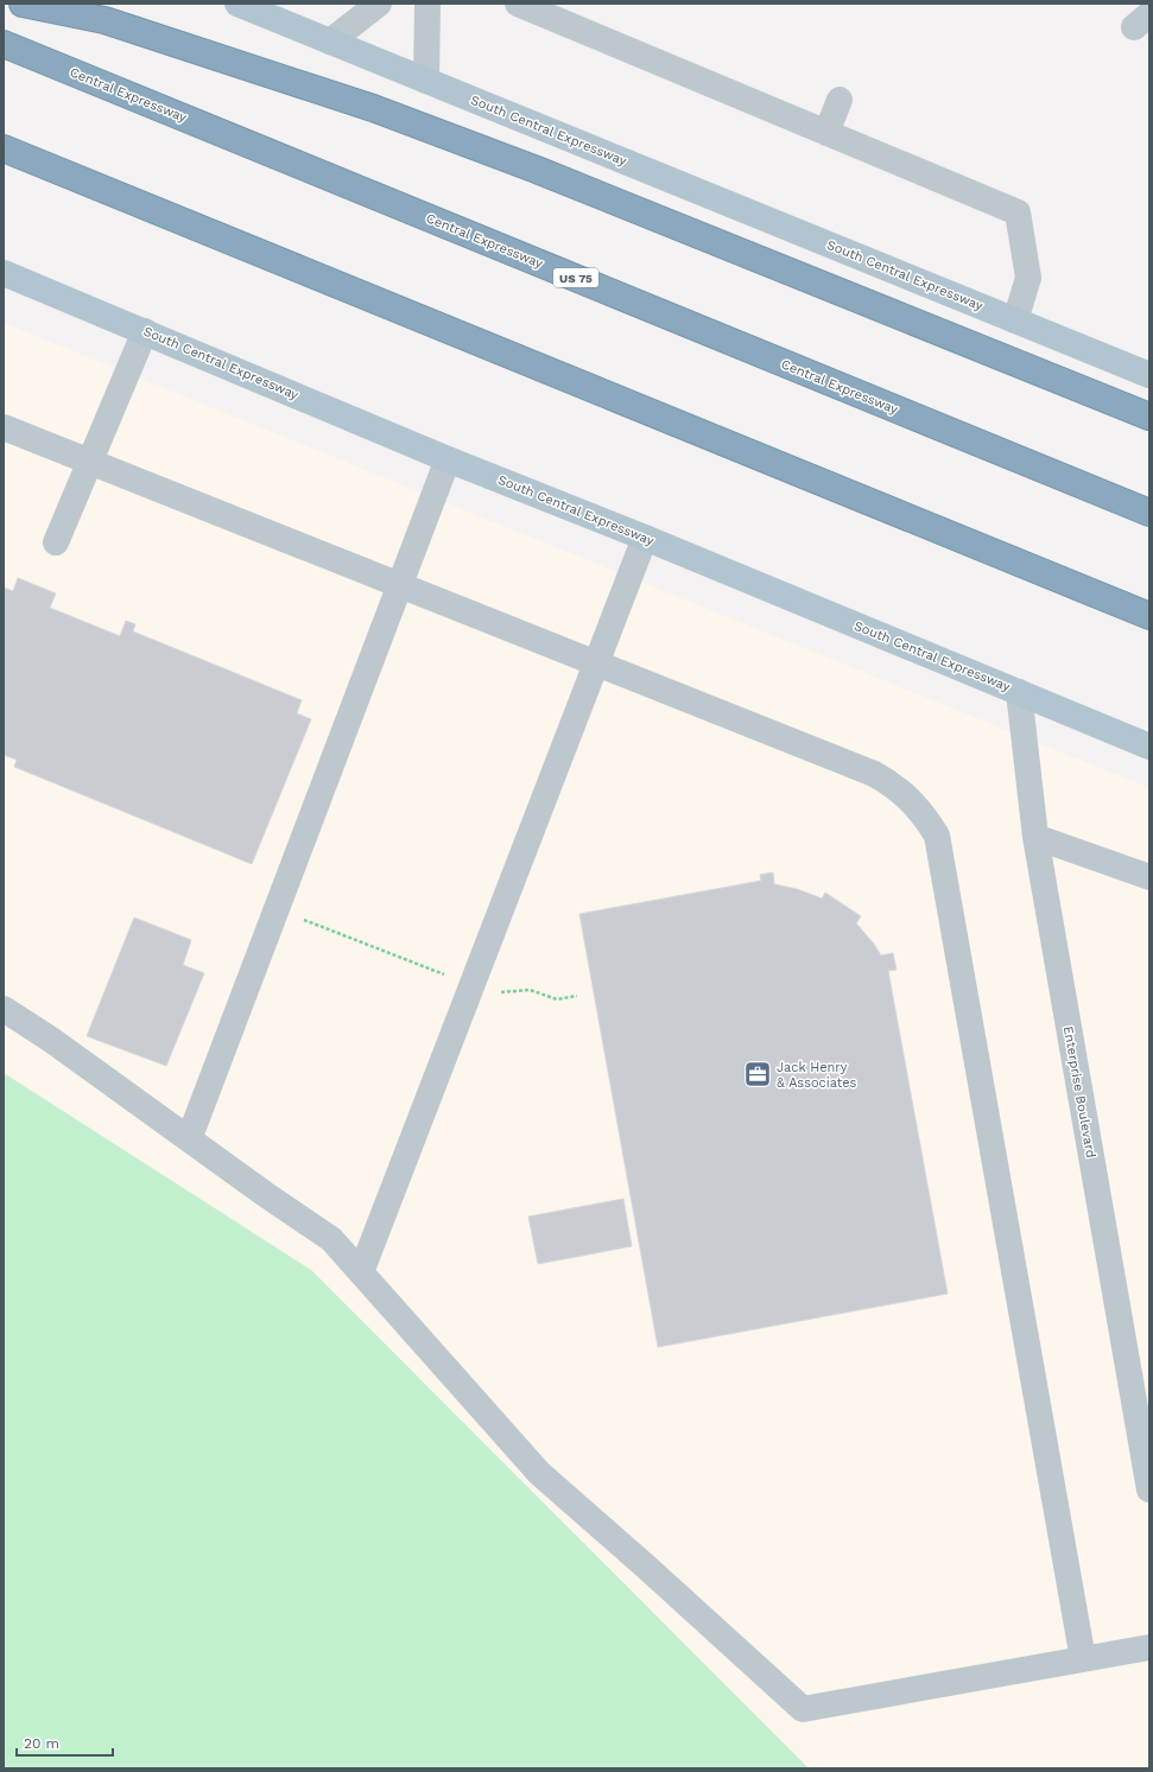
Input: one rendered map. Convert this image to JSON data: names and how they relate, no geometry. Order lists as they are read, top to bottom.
{
  "streets": {
    "highway": ["Central Expressway", "US 75"],
    "main road": ["South Central Expressway"],
    "street": ["Enterprise Boulevard"]
  },
  "crossings": [
    ["South Central Expressway", "Enterprise Boulevard"]
  ],
  "places": {
    "office": ["Jack Henry & Associates"]
  },
  "scale_bar": "20 m"
}
